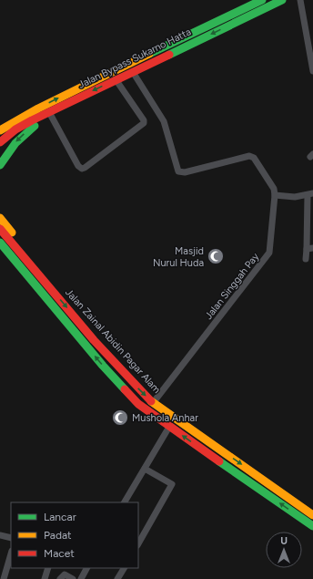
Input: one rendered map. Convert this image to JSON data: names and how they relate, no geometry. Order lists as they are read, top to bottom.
{
  "streets": {
    "highway": ["Jalan Bypass Sukarno Hatta", "Jalan Zainal Abidin Pagar Alam"],
    "street": ["Jalan Singgah Pay"]
  },
  "crossings": [
    ["Jalan Bypass Sukarno Hatta", "Jalan Singgah Pay"],
    ["Jalan Singgah Pay", "Jalan Zainal Abidin Pagar Alam"]
  ],
  "places": {
    "mosque": ["Masjid Nurul Huda", "Mushola Anhar"]
  },
  "legend": ["Lancar", "Padat", "Macet"],
  "north": "top"
}
